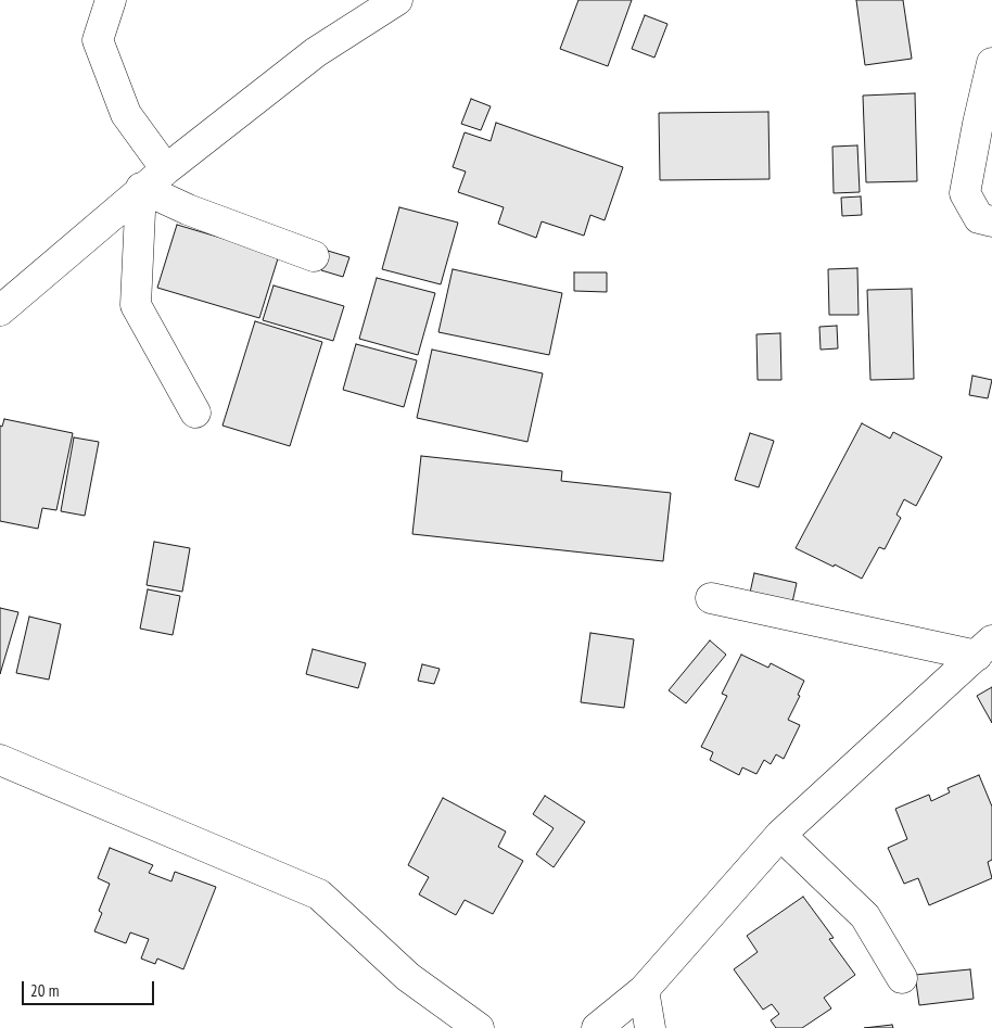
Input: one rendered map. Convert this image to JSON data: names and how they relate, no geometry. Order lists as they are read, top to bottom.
{
  "scale_bar": "20 m"
}
